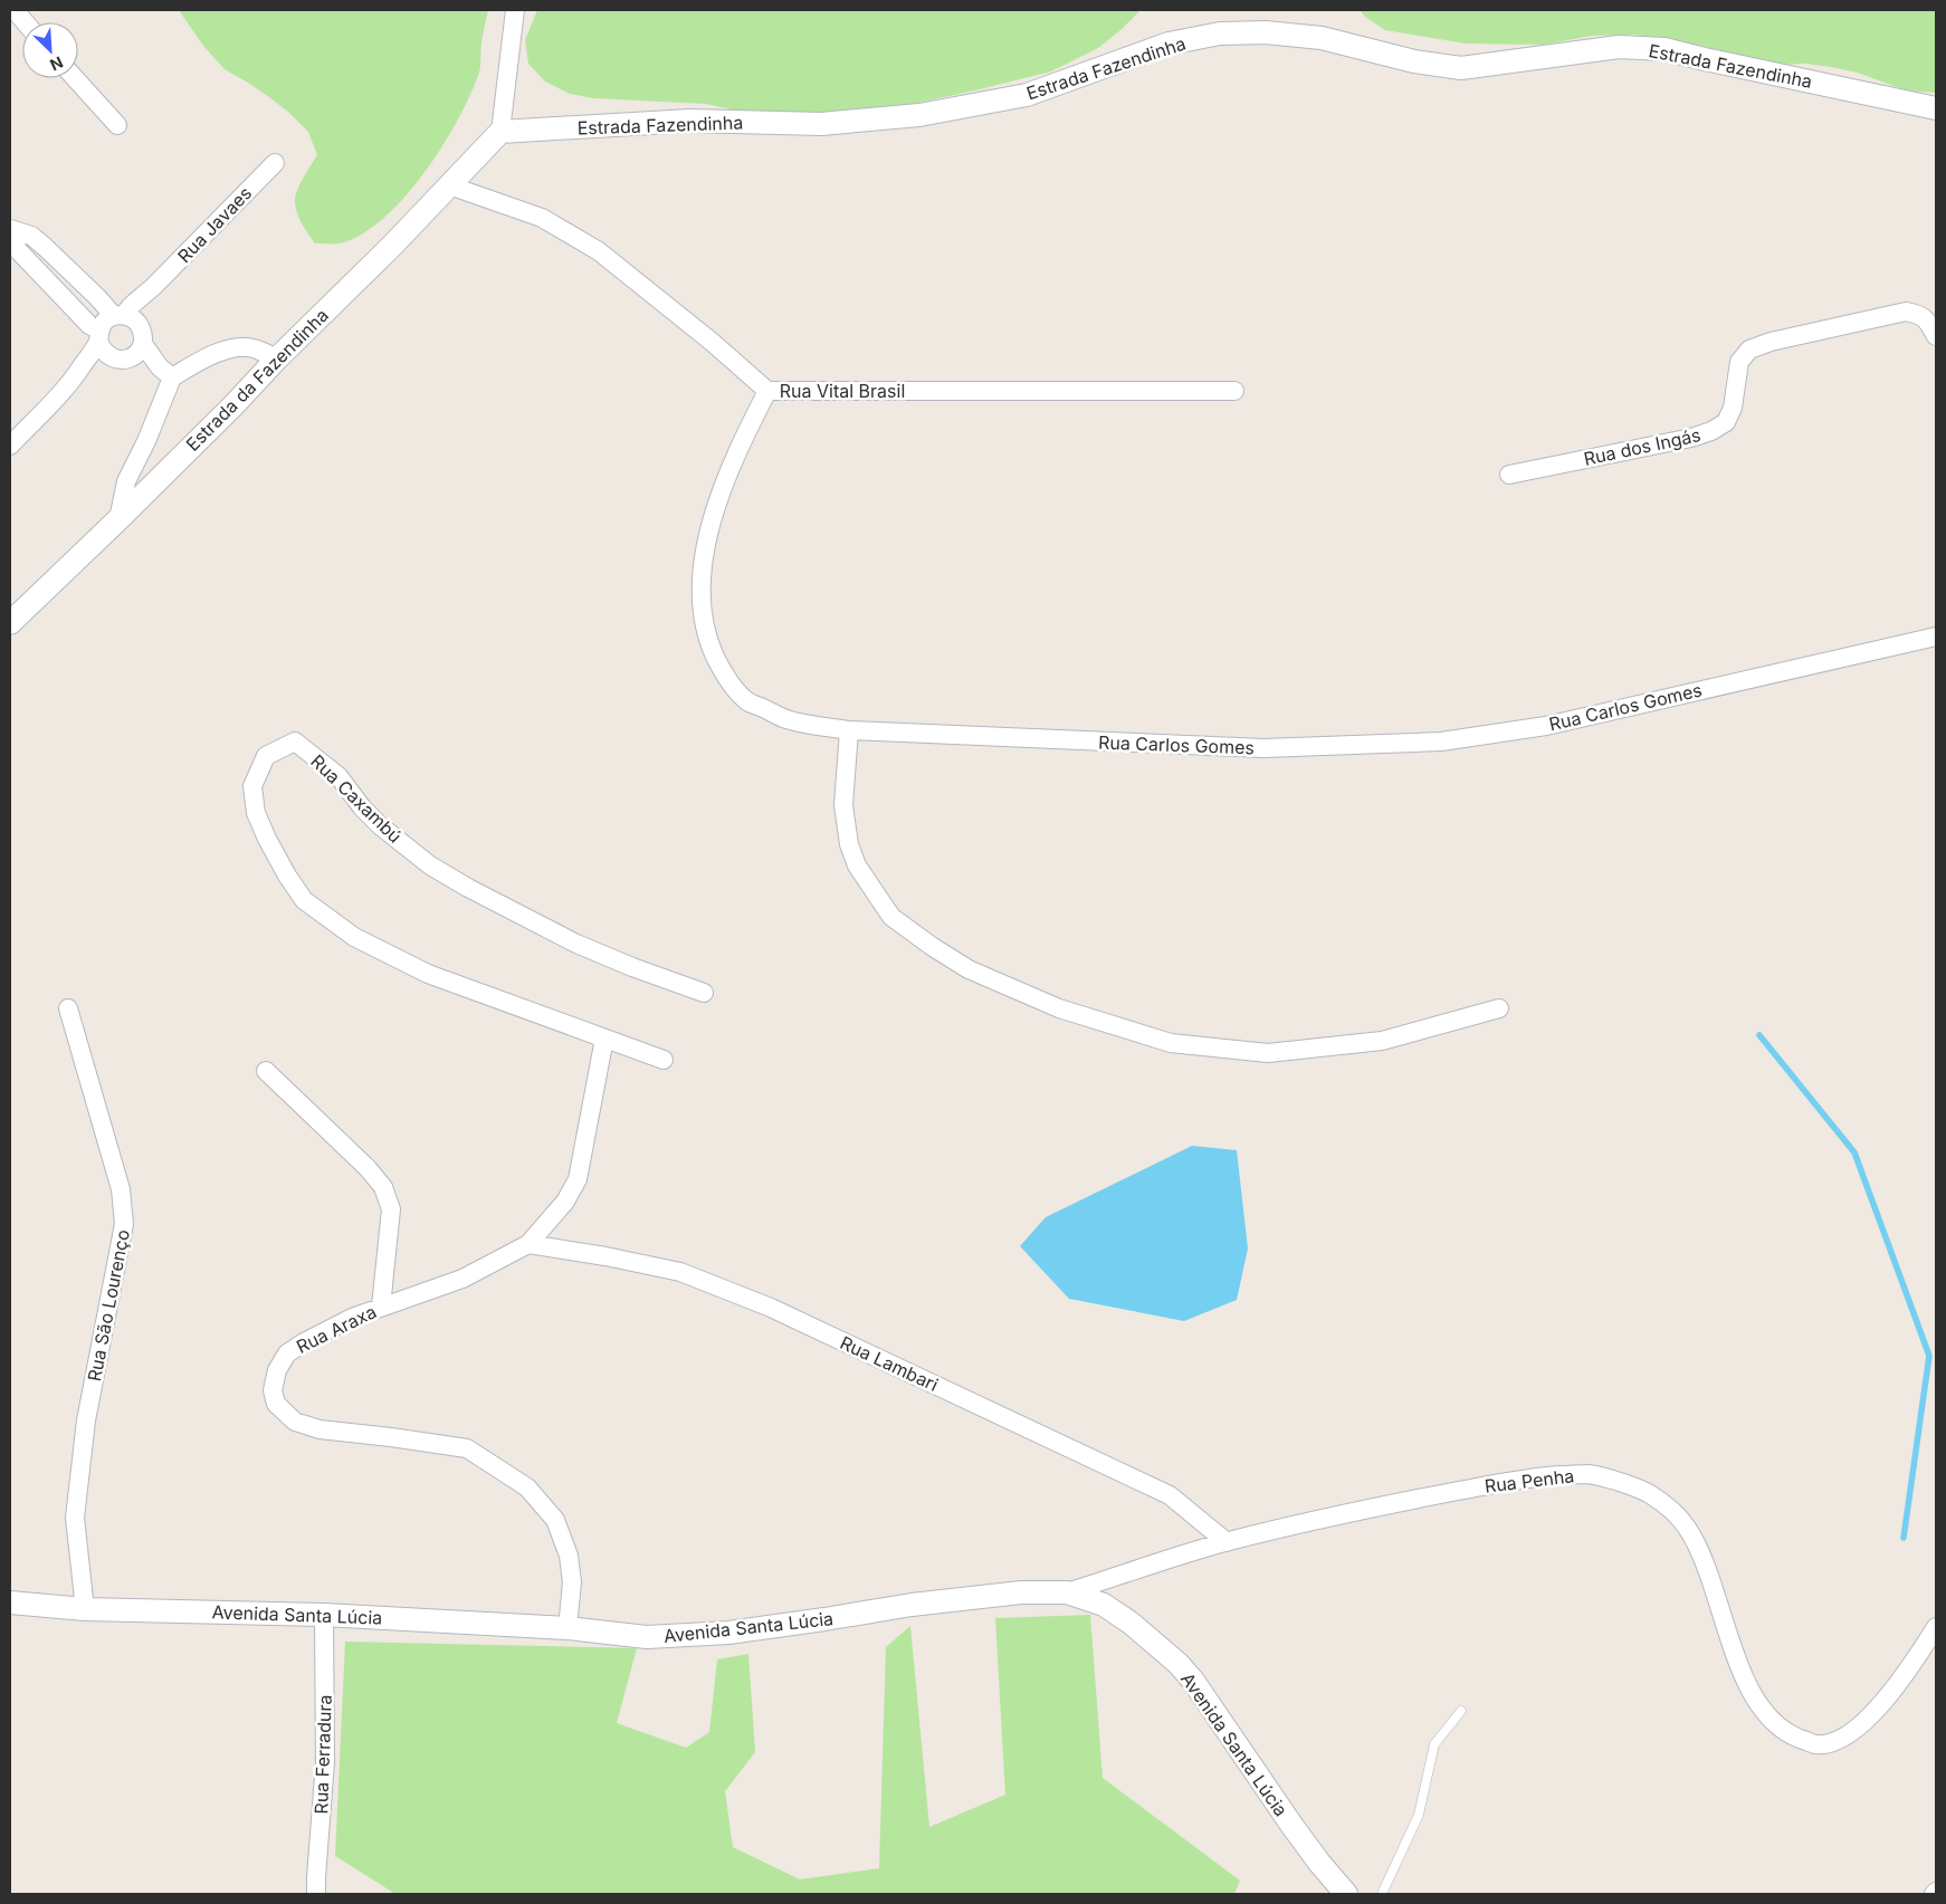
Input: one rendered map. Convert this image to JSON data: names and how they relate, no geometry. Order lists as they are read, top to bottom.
{
  "streets": {
    "street": [
      "Estrada Fazendinha",
      "Rua Javaes",
      "Estrada da Fazendinha",
      "Rua Vital Brasil",
      "Rua dos Ingás",
      "Rua Carlos Gomes",
      "Rua Caxambú",
      "Rua São Lourenço",
      "Rua Araxa",
      "Rua Lambari",
      "Rua Penha",
      "Avenida Santa Lúcia",
      "Rua Ferradura"
    ]
  },
  "crossings": [
    ["Estrada Fazendinha", "Estrada da Fazendinha"],
    ["Estrada da Fazendinha", "Rua Vital Brasil"],
    ["Rua Vital Brasil", "Rua Carlos Gomes"],
    ["Rua Caxambú", "Rua Araxa"],
    ["Rua São Lourenço", "Avenida Santa Lúcia"],
    ["Rua Araxa", "Rua Lambari"],
    ["Rua Araxa", "Avenida Santa Lúcia"],
    ["Rua Lambari", "Rua Penha"],
    ["Rua Penha", "Avenida Santa Lúcia"],
    ["Avenida Santa Lúcia", "Rua Ferradura"]
  ],
  "north": "bottom right"
}
